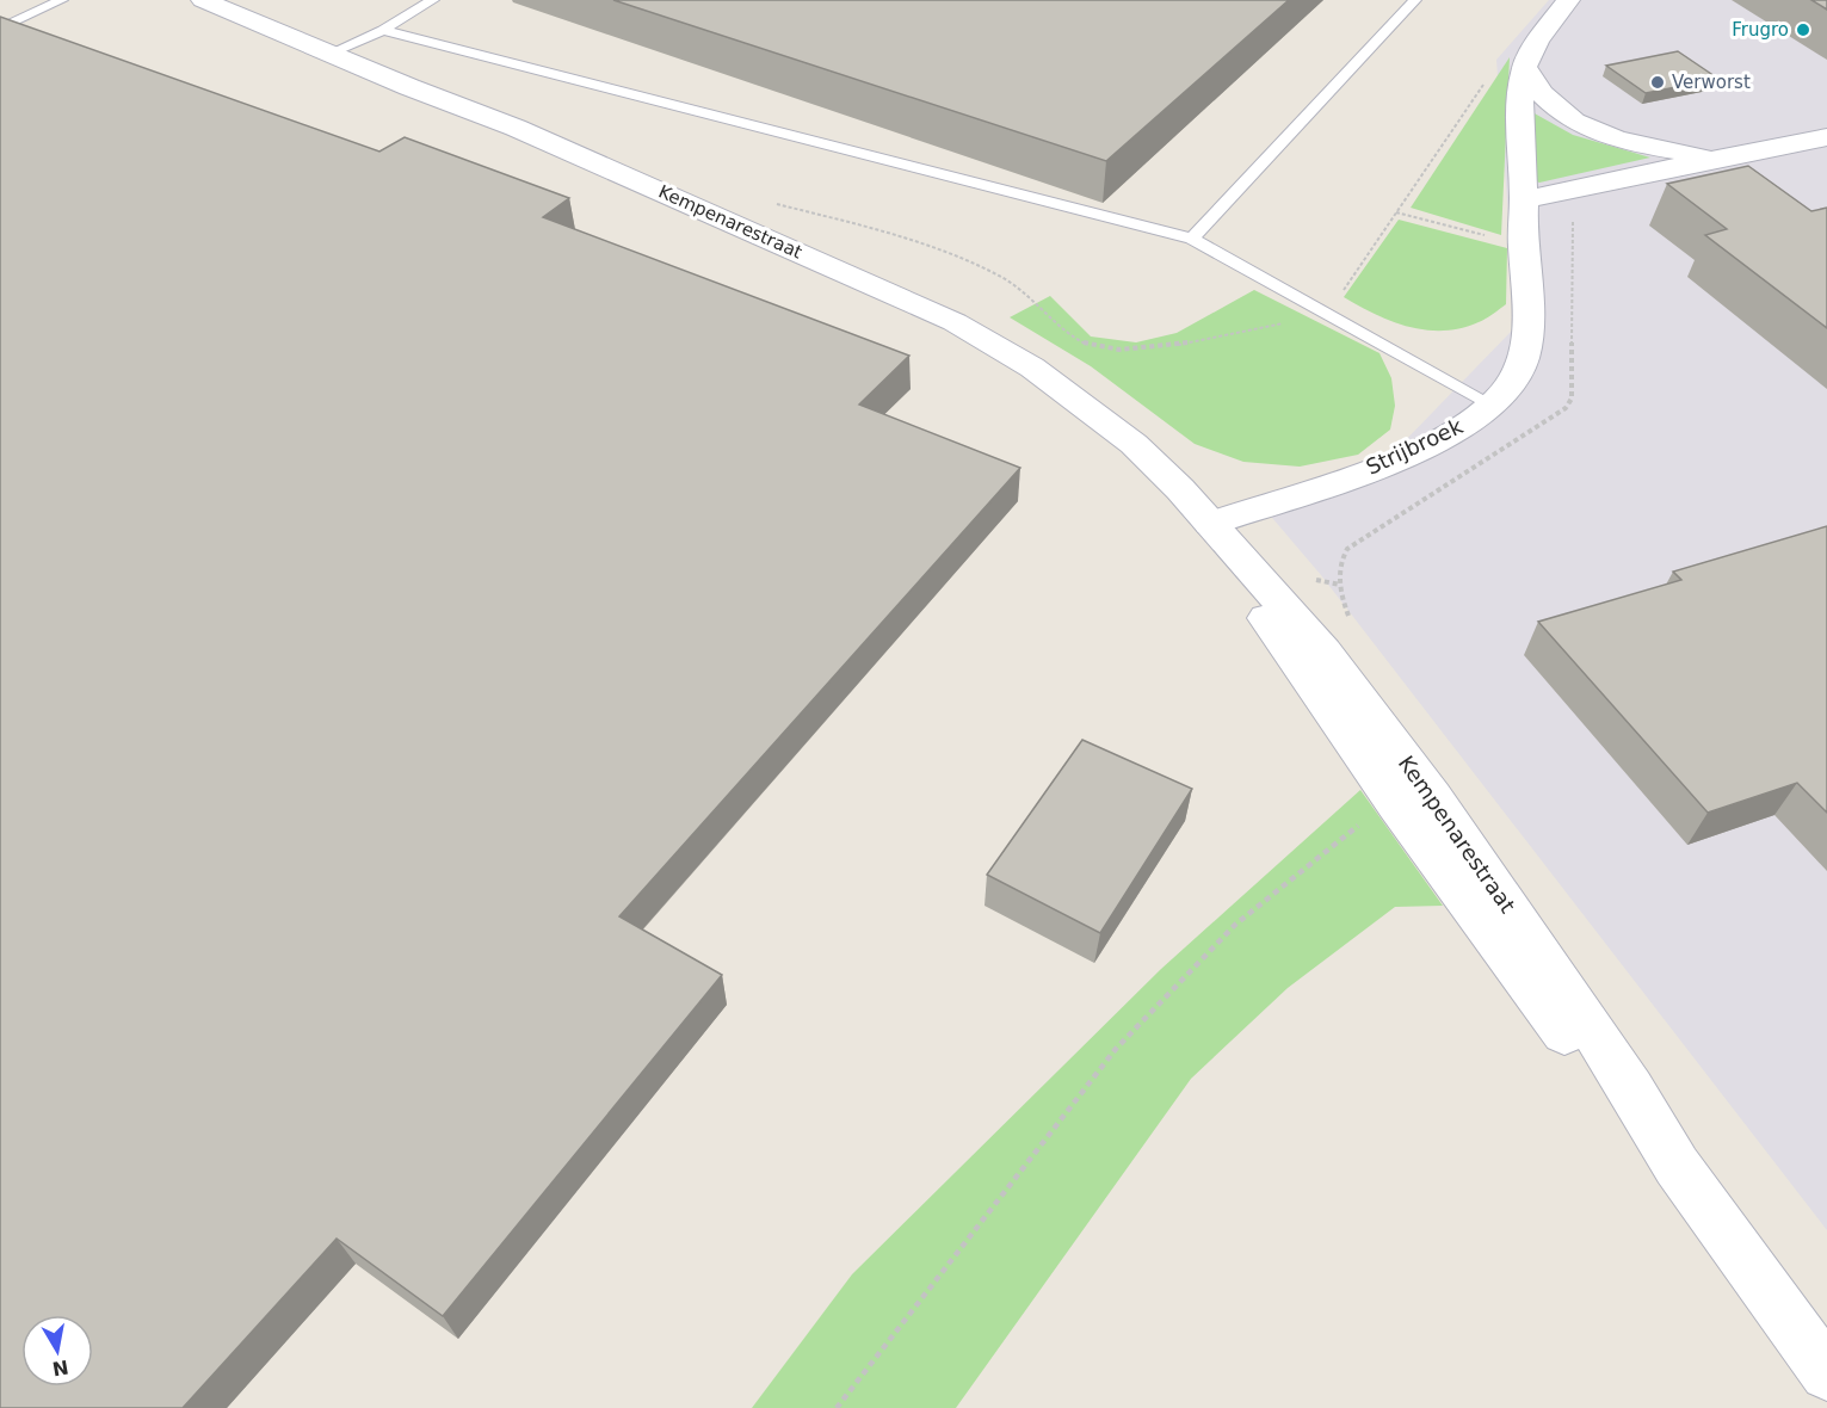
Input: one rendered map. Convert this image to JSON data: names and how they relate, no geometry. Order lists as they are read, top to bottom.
{
  "streets": {
    "street": ["Kempenarestraat", "Strijbroek"]
  },
  "crossings": [
    ["Kempenarestraat", "Strijbroek"]
  ],
  "places": ["Frugro", "Verworst"],
  "north": "bottom"
}
